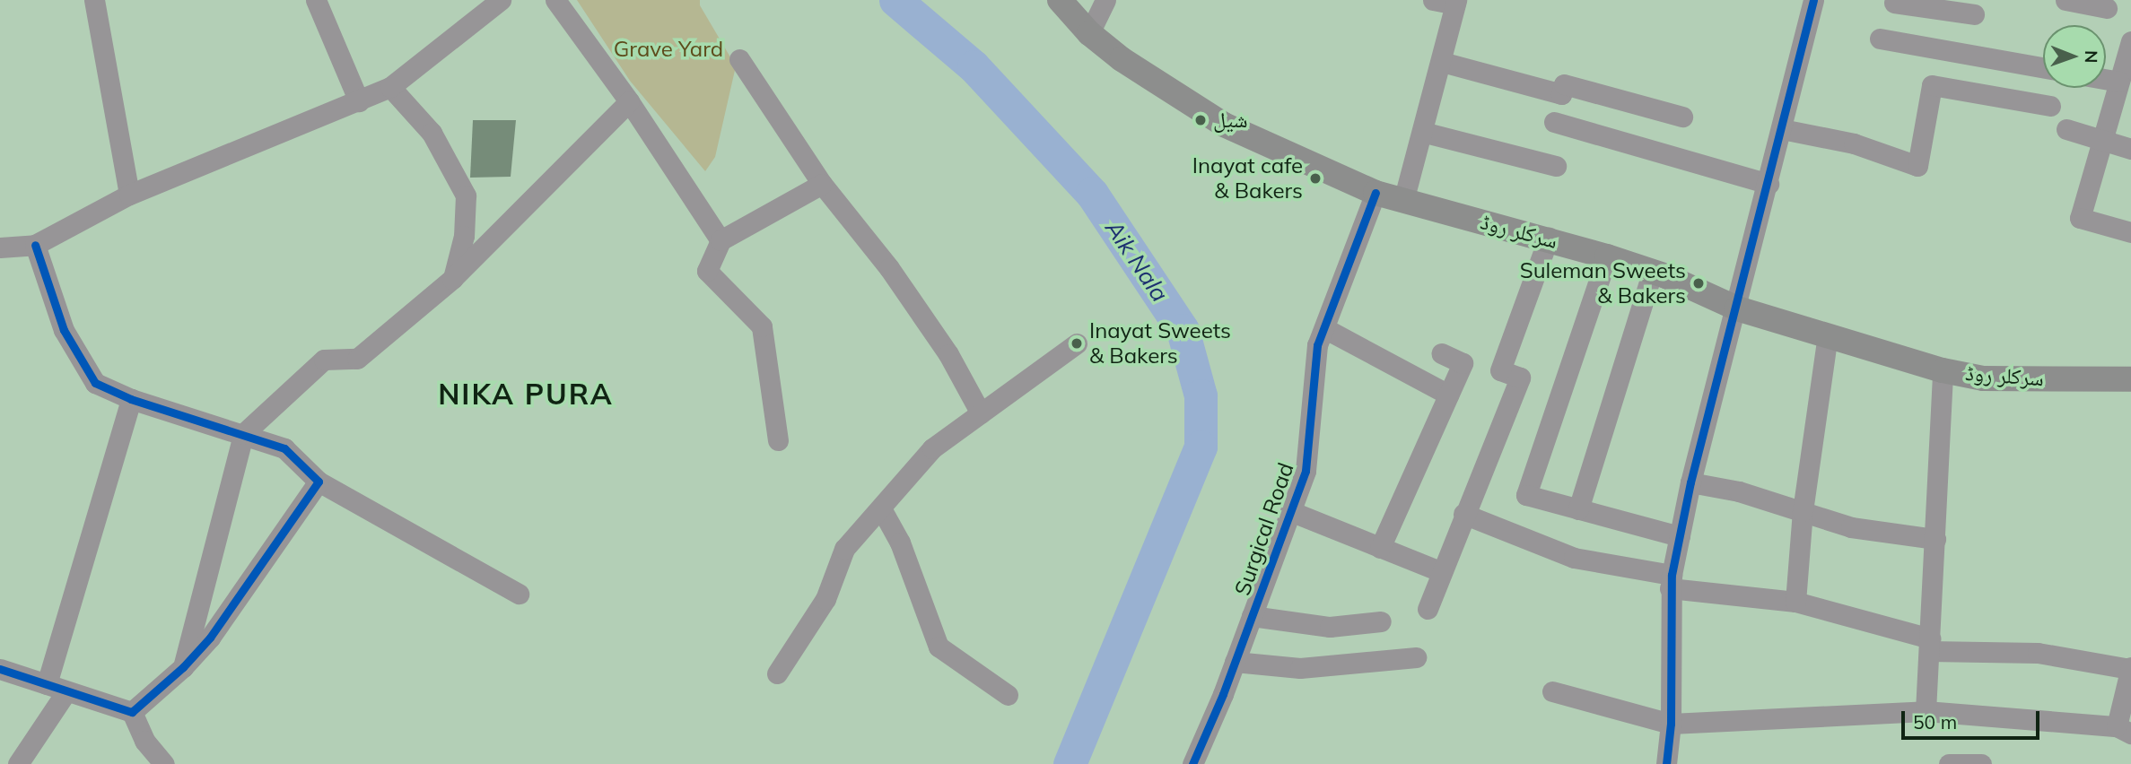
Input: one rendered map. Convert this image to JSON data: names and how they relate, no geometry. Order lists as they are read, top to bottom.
{
  "streets": {
    "main road": ["سرکلر روڈ"],
    "street": ["Surgical Road"]
  },
  "crossings": [
    ["سرکلر روڈ", "Surgical Road"]
  ],
  "districts": ["NIKA PURA"],
  "water": ["Aik Nala"],
  "parks": ["Grave Yard"],
  "places": [
    "شیل",
    "Inayat cafe & Bakers",
    "Suleman Sweets & Bakers",
    "Inayat Sweets & Bakers"
  ],
  "scale_bar": "50 m",
  "north": "right"
}
